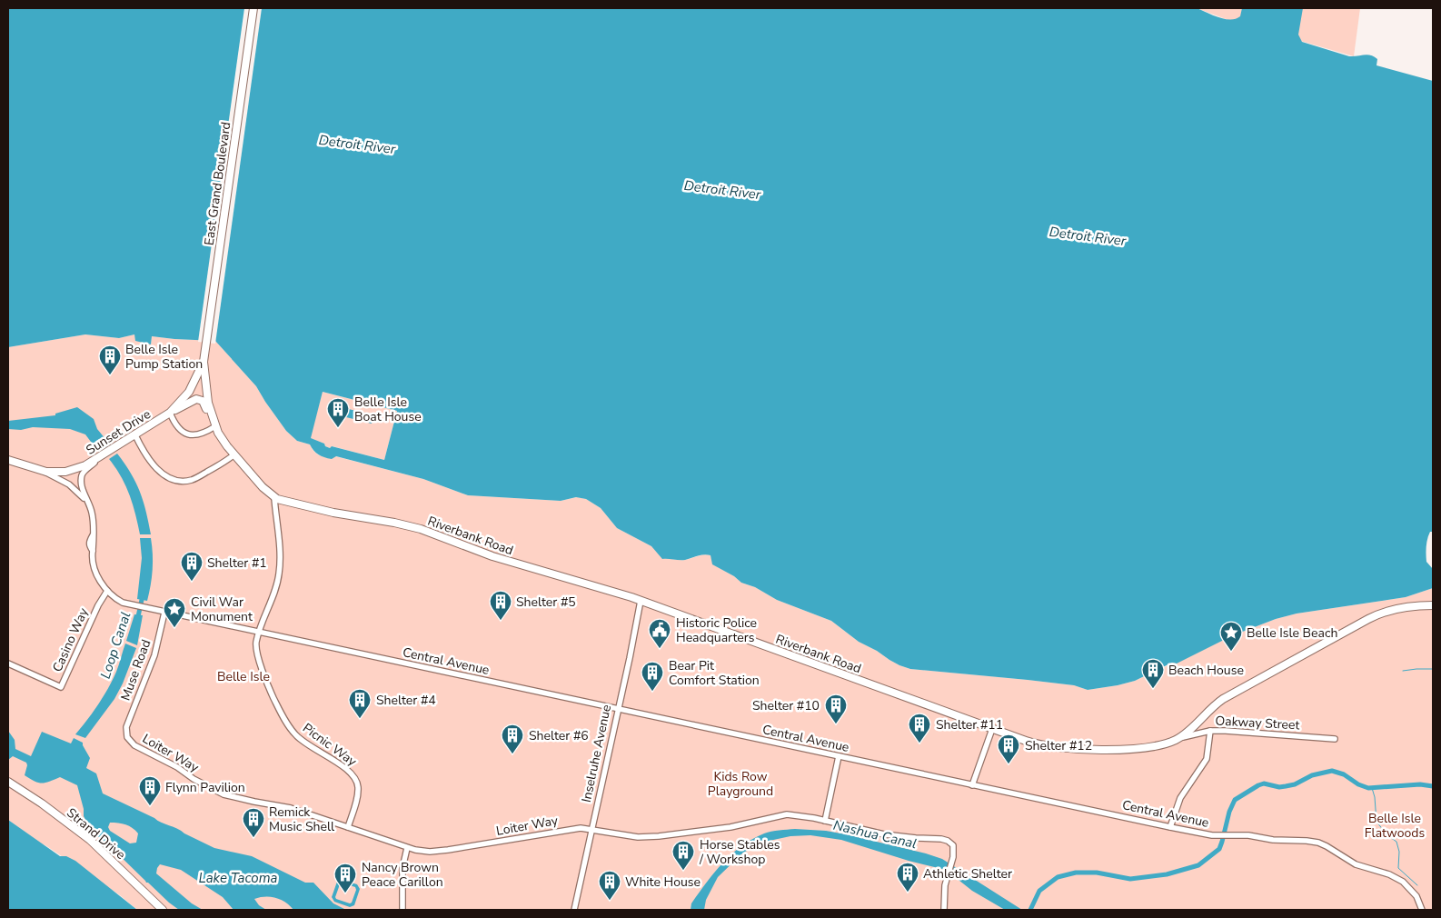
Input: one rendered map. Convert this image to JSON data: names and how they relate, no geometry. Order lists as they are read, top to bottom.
{
  "streets": {
    "street": [
      "East Grand Boulevard",
      "Sunset Drive",
      "Riverbank Road",
      "Casino Way",
      "Central Avenue",
      "Muse Road",
      "Oakway Street",
      "Picnic Way",
      "Loiter Way",
      "Inselruhe Avenue",
      "Strand Drive"
    ]
  },
  "crossings": [
    ["East Grand Boulevard", "Sunset Drive"],
    ["East Grand Boulevard", "Riverbank Road"],
    ["Sunset Drive", "Riverbank Road"],
    ["Riverbank Road", "Oakway Street"],
    ["Riverbank Road", "Picnic Way"],
    ["Riverbank Road", "Inselruhe Avenue"],
    ["Casino Way", "Central Avenue"],
    ["Central Avenue", "Muse Road"],
    ["Central Avenue", "Picnic Way"],
    ["Central Avenue", "Inselruhe Avenue"],
    ["Muse Road", "Loiter Way"],
    ["Picnic Way", "Loiter Way"],
    ["Loiter Way", "Inselruhe Avenue"]
  ],
  "water": [
    "Detroit River",
    "Loop Canal",
    "Nashua Canal",
    "Lake Tacoma"
  ],
  "parks": ["Belle Isle", "Kids Row Playground", "Belle Isle Flatwoods"],
  "places": {
    "building": [
      "Belle Isle Pump Station",
      "Belle Isle Boat House",
      "Shelter #1",
      "Shelter #5",
      "Beach House",
      "Bear Pit Comfort Station",
      "Shelter #4",
      "Shelter #10",
      "Shelter #11",
      "Shelter #6",
      "Shelter #12",
      "Flynn Pavilion",
      "Remick Music Shell",
      "Horse Stables / Workshop",
      "Athletic Shelter",
      "Nancy Brown Peace Carillon",
      "White House"
    ],
    "place": ["Civil War Monument", "Belle Isle Beach"],
    "public building": ["Historic Police Headquarters"]
  }
}
